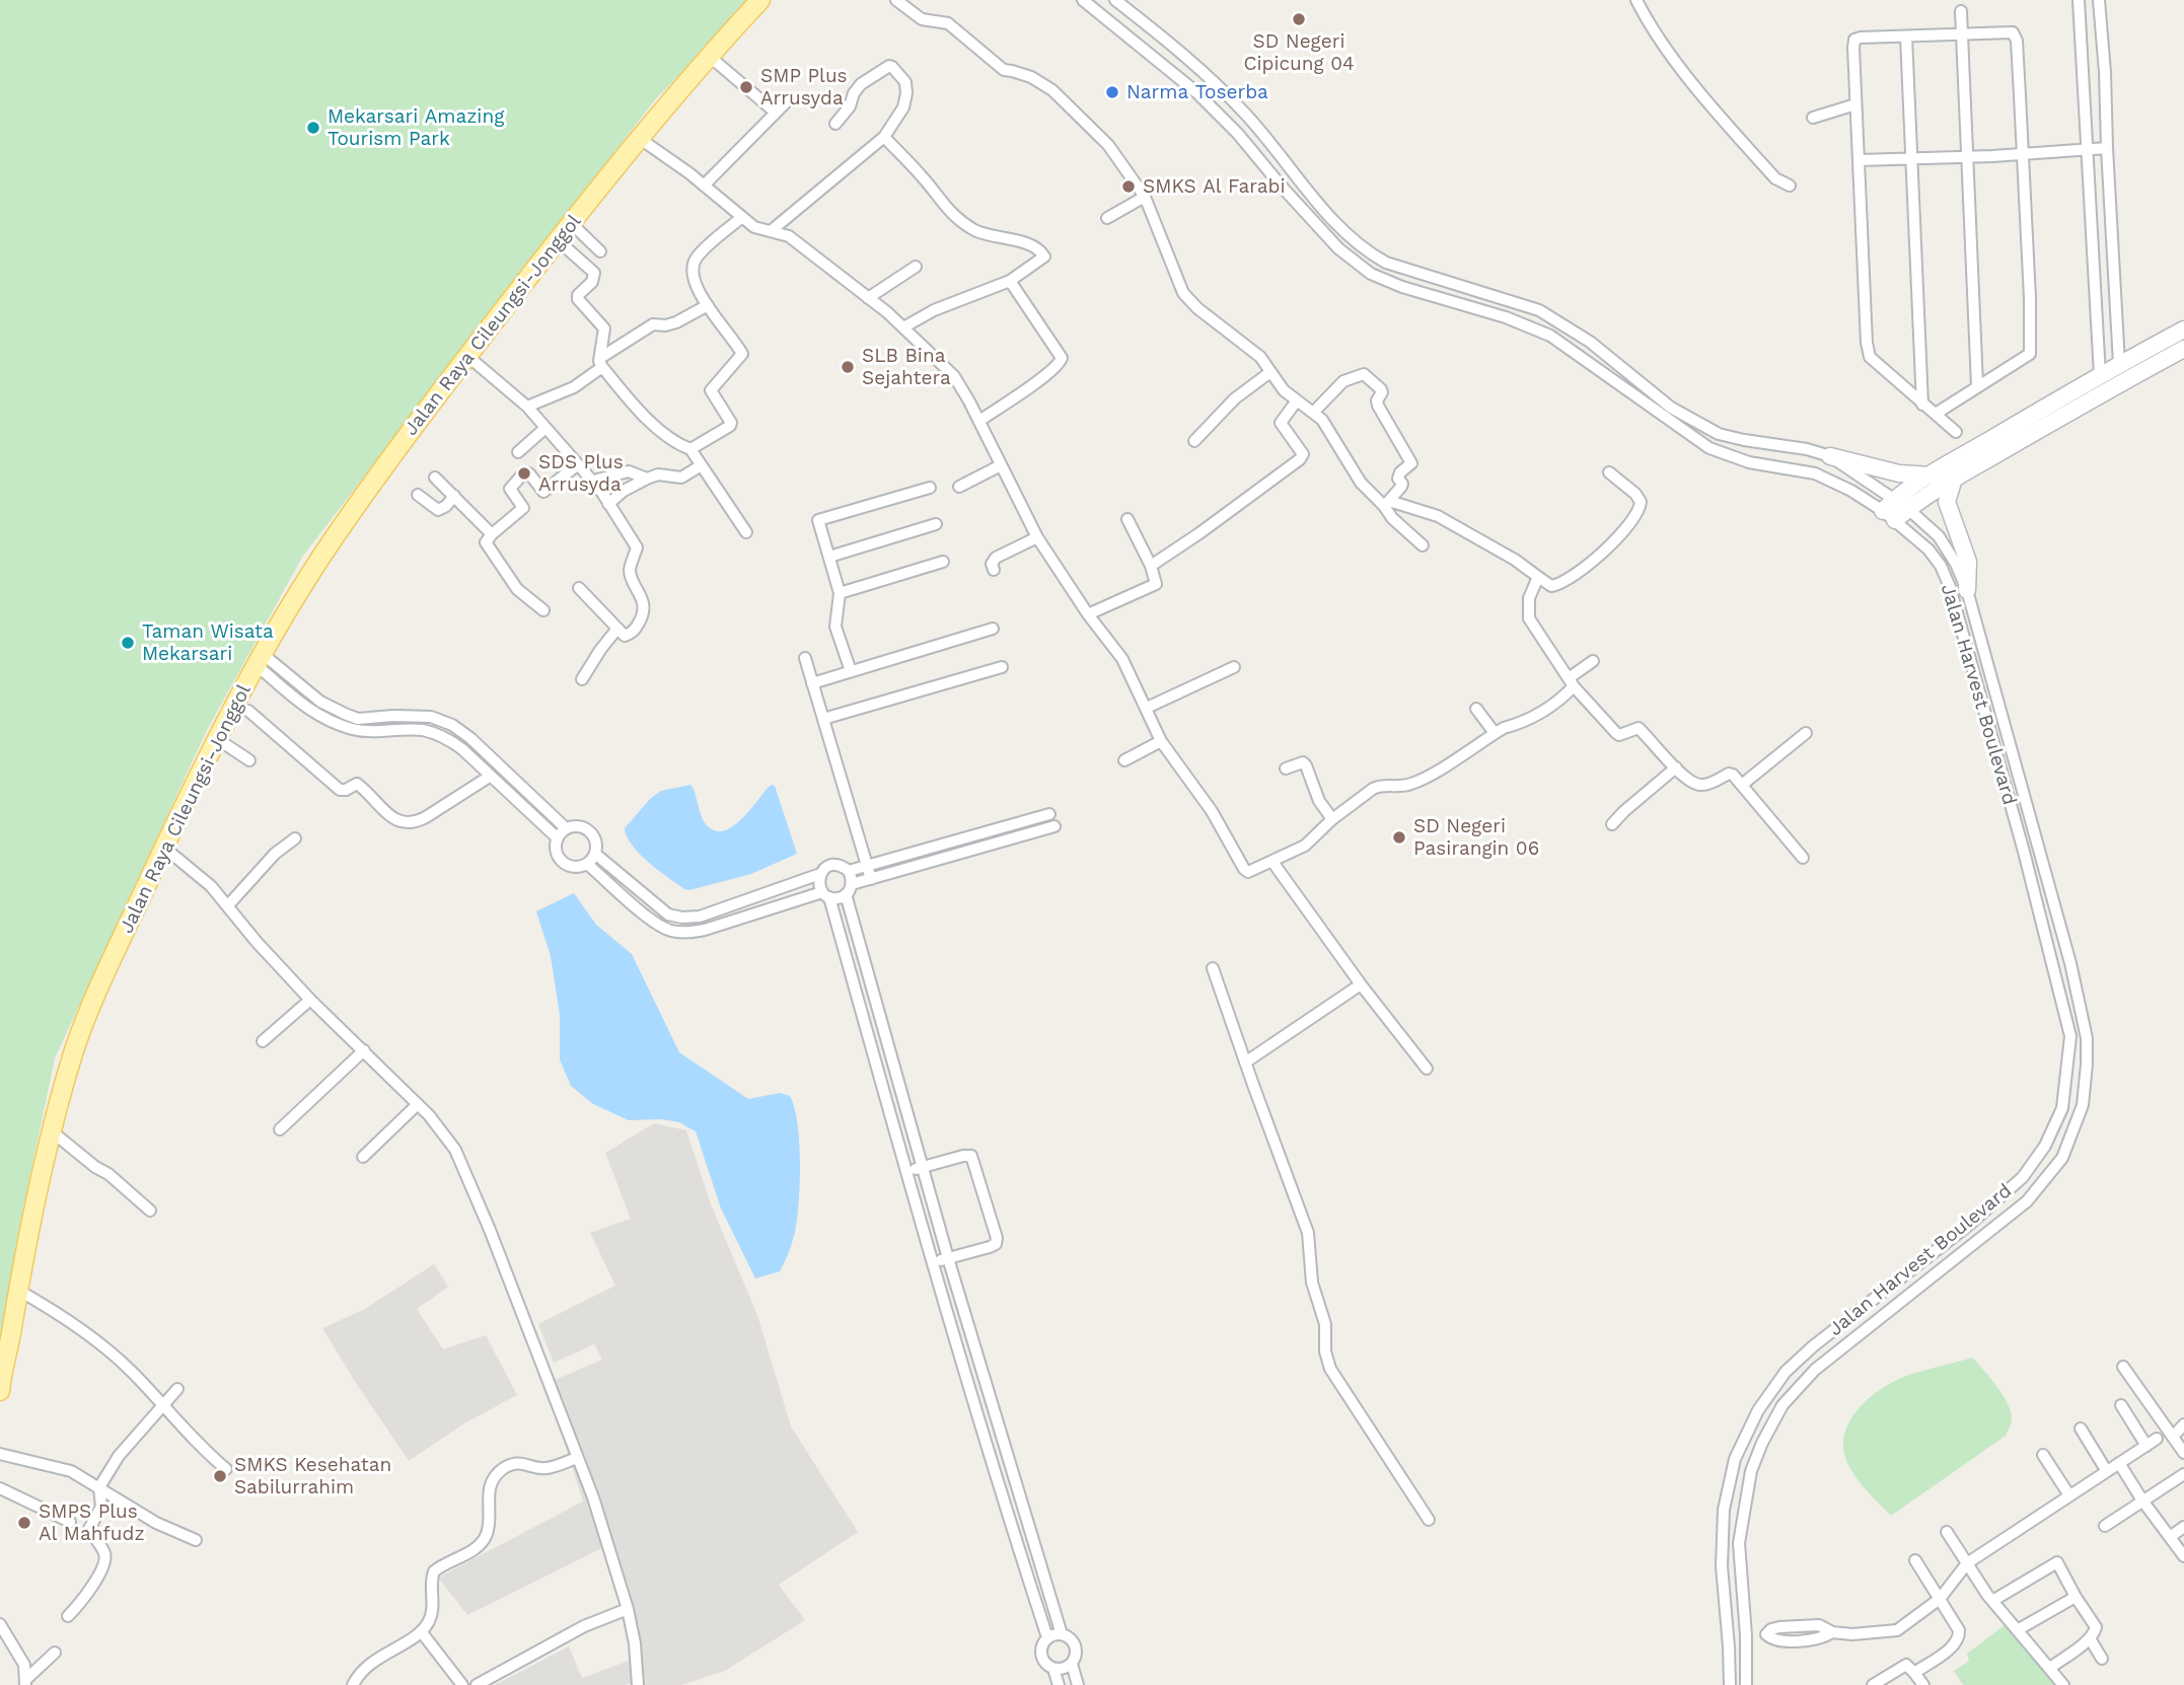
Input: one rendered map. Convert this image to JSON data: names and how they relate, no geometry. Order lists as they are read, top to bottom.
{
  "streets": {
    "main road": ["Jalan Raya Cileungsi-Jonggol"],
    "street": ["Jalan Harvest Boulevard"]
  },
  "places": [
    "SD Negeri Cipicung 04",
    "SMP Plus Arrusyda",
    "Narma Toserba",
    "Mekarsari Amazing Tourism Park",
    "SMKS Al Farabi",
    "SLB Bina Sejahtera",
    "SDS Plus Arrusyda",
    "Taman Wisata Mekarsari",
    "SD Negeri Pasirangin 06",
    "SMKS Kesehatan Sabilurrahim",
    "SMPS Plus Al Mahfudz"
  ]
}
